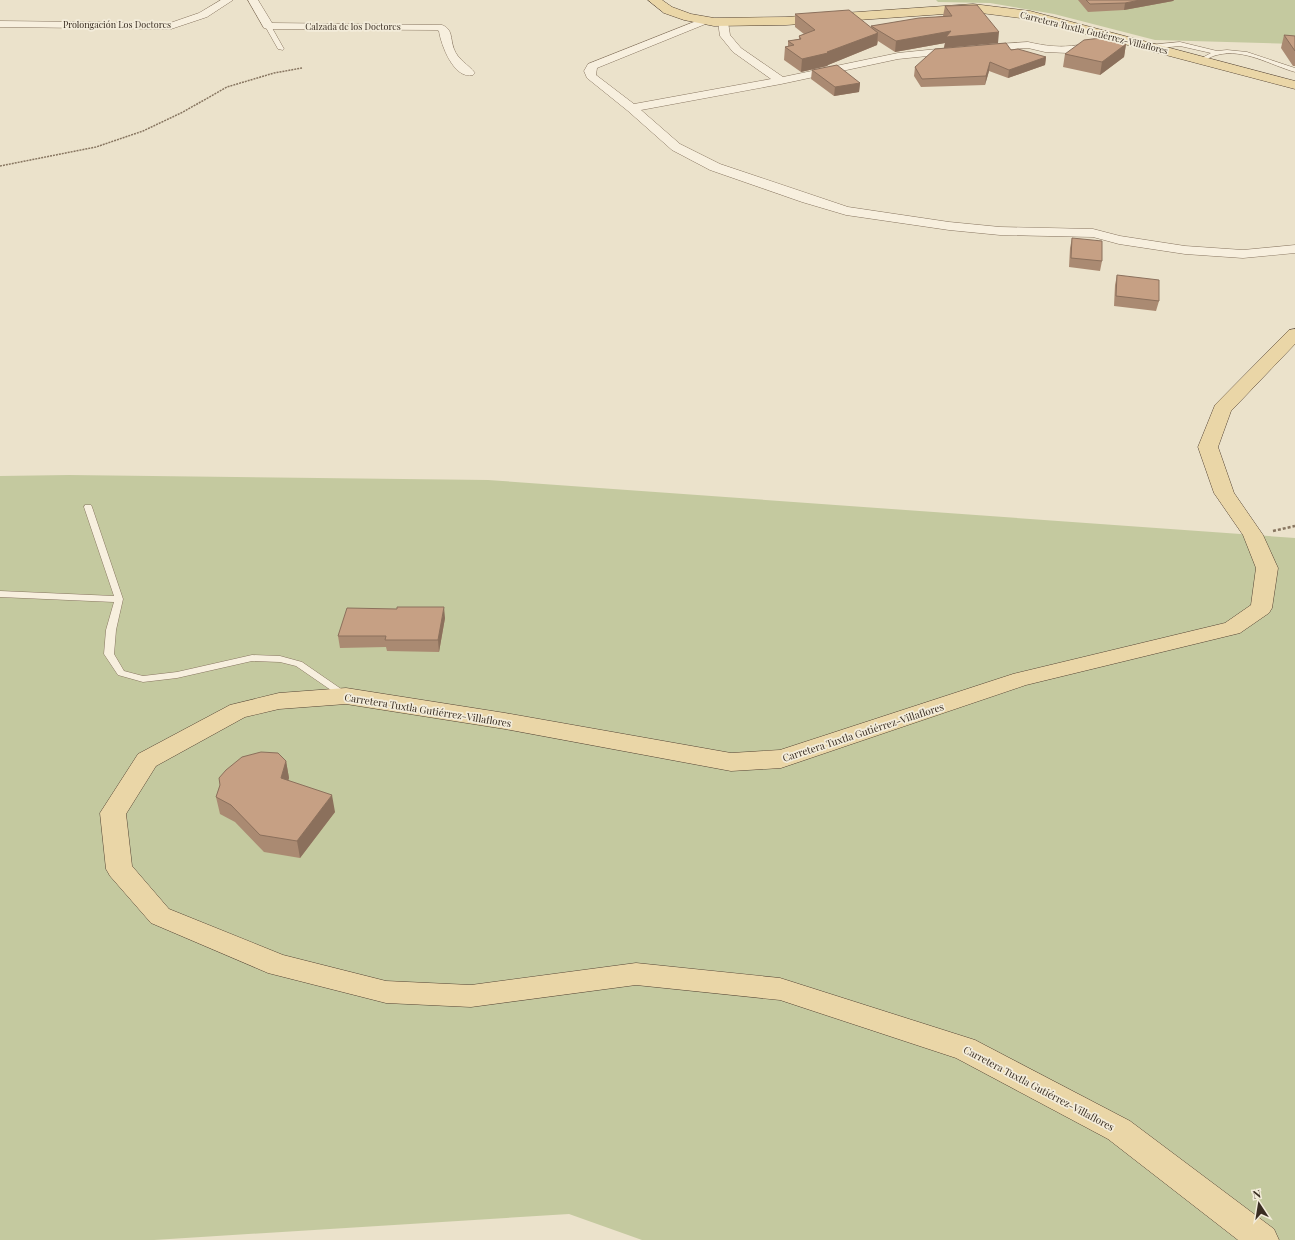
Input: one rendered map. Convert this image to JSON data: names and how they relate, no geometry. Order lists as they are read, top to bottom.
{
  "streets": {
    "main road": ["Carretera Tuxtla Gutiérrez-Villaflores"],
    "street": ["Prolongación Los Doctores", "Calzada de los Doctores"]
  },
  "north": "top"
}
